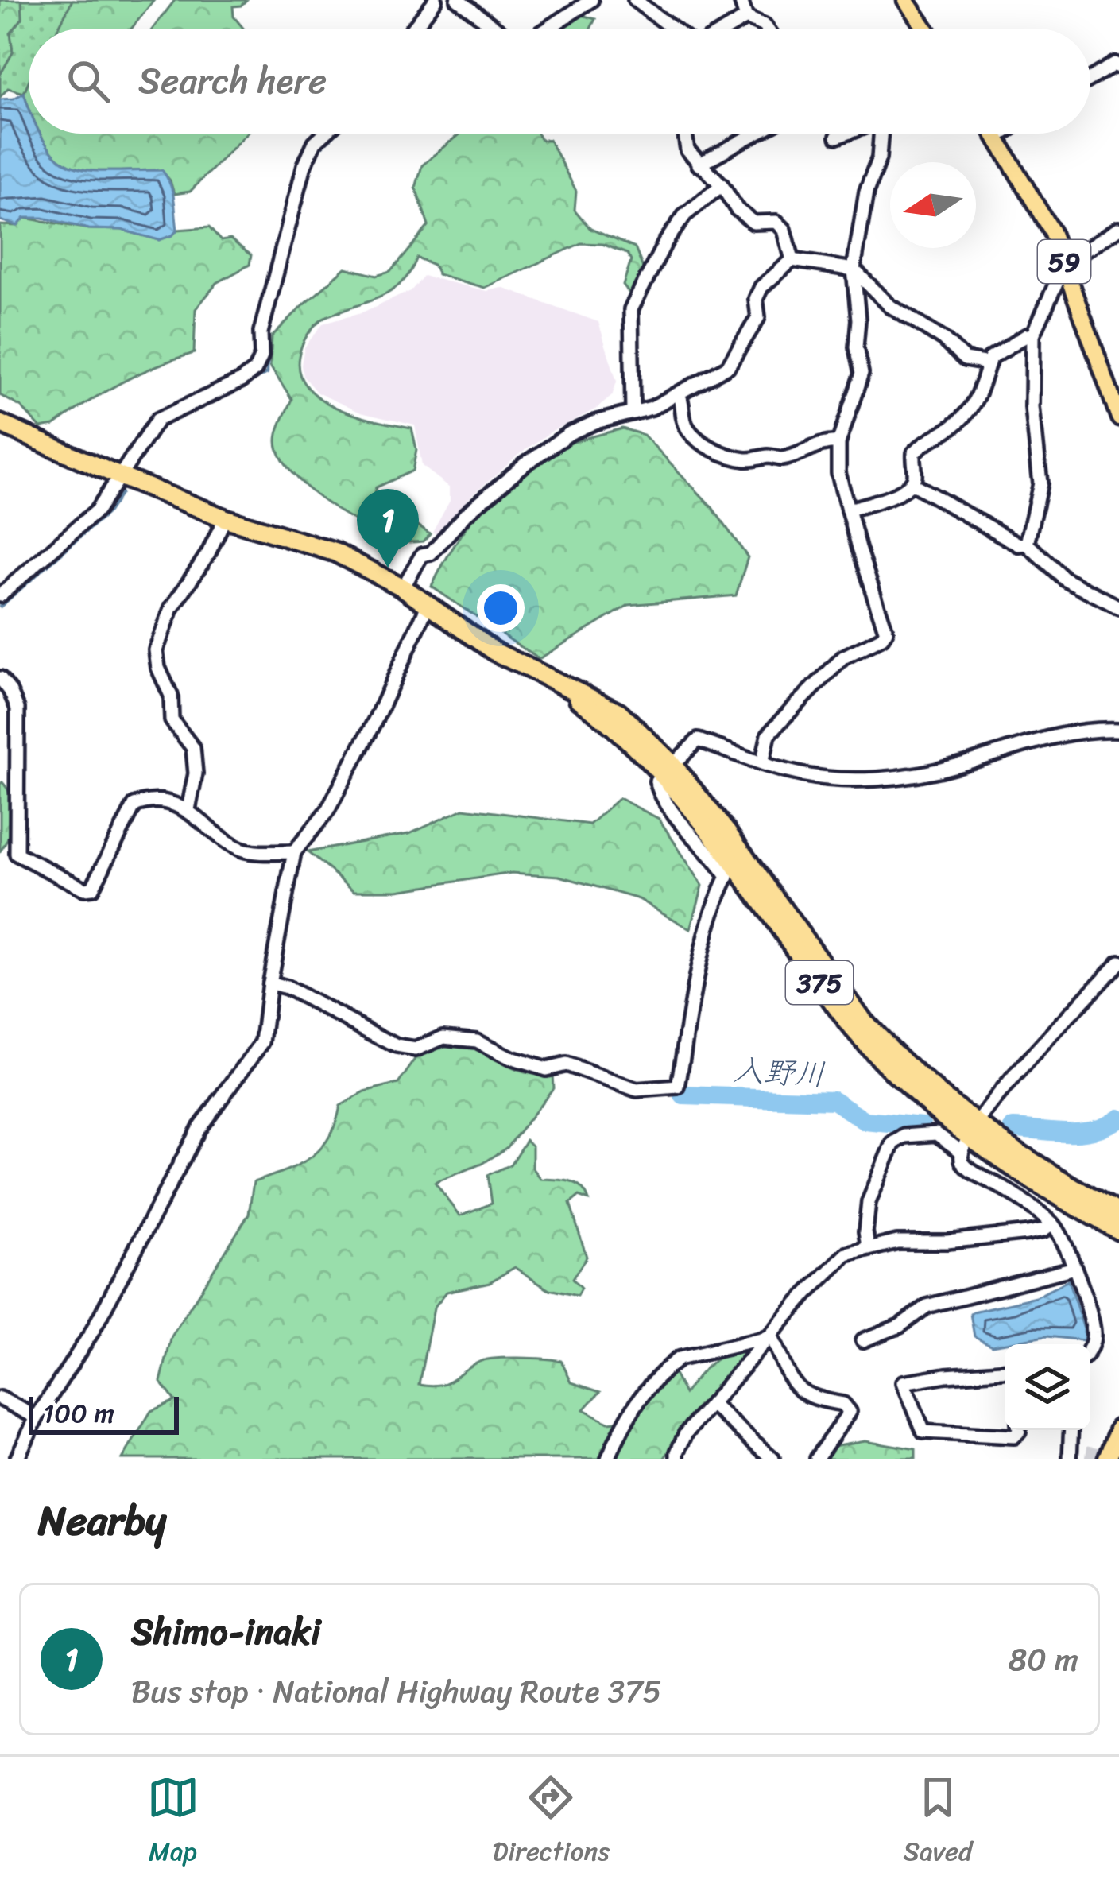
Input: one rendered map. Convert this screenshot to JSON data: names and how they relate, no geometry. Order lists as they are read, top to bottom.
{
  "streets": {
    "highway": ["375"],
    "main road": ["59"]
  },
  "water": ["入野川"],
  "scale_bar": "100 m",
  "north": "left",
  "page": {
    "search": "Search here",
    "pins": "1",
    "scale": "100 m",
    "heading": "Nearby",
    "list": [
      {
        "mark": "1",
        "name": "Shimo-inaki",
        "note": "Bus stop · National Highway Route 375",
        "value": "80 m"
      }
    ],
    "nav": ["Map", "Directions", "Saved"]
  }
}
